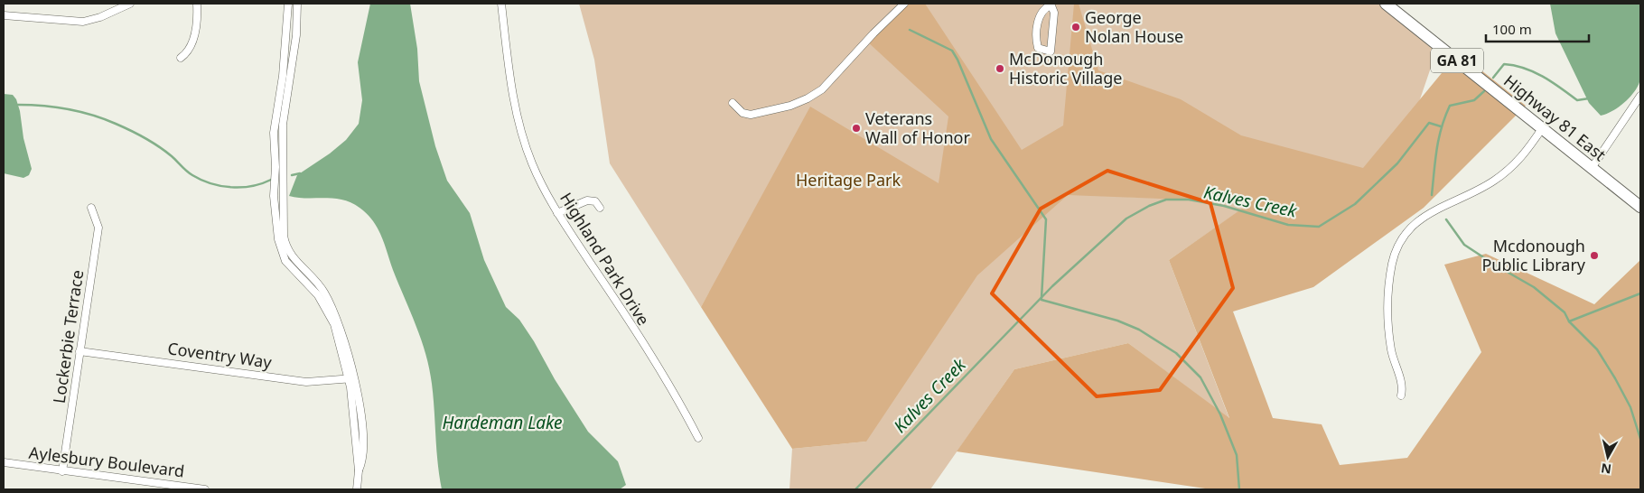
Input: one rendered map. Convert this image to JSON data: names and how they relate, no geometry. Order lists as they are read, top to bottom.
{
  "streets": {
    "main road": ["GA 81", "Highway 81 East"],
    "street": [
      "Highland Park Drive",
      "Lockerbie Terrace",
      "Coventry Way",
      "Aylesbury Boulevard"
    ]
  },
  "crossings": [
    ["Lockerbie Terrace", "Coventry Way"],
    ["Lockerbie Terrace", "Aylesbury Boulevard"]
  ],
  "water": ["Kalves Creek", "Hardeman Lake"],
  "parks": ["Heritage Park"],
  "places": [
    "George Nolan House",
    "McDonough Historic Village",
    "Veterans Wall of Honor",
    "Mcdonough Public Library"
  ],
  "scale_bar": "100 m",
  "north": "bottom"
}
